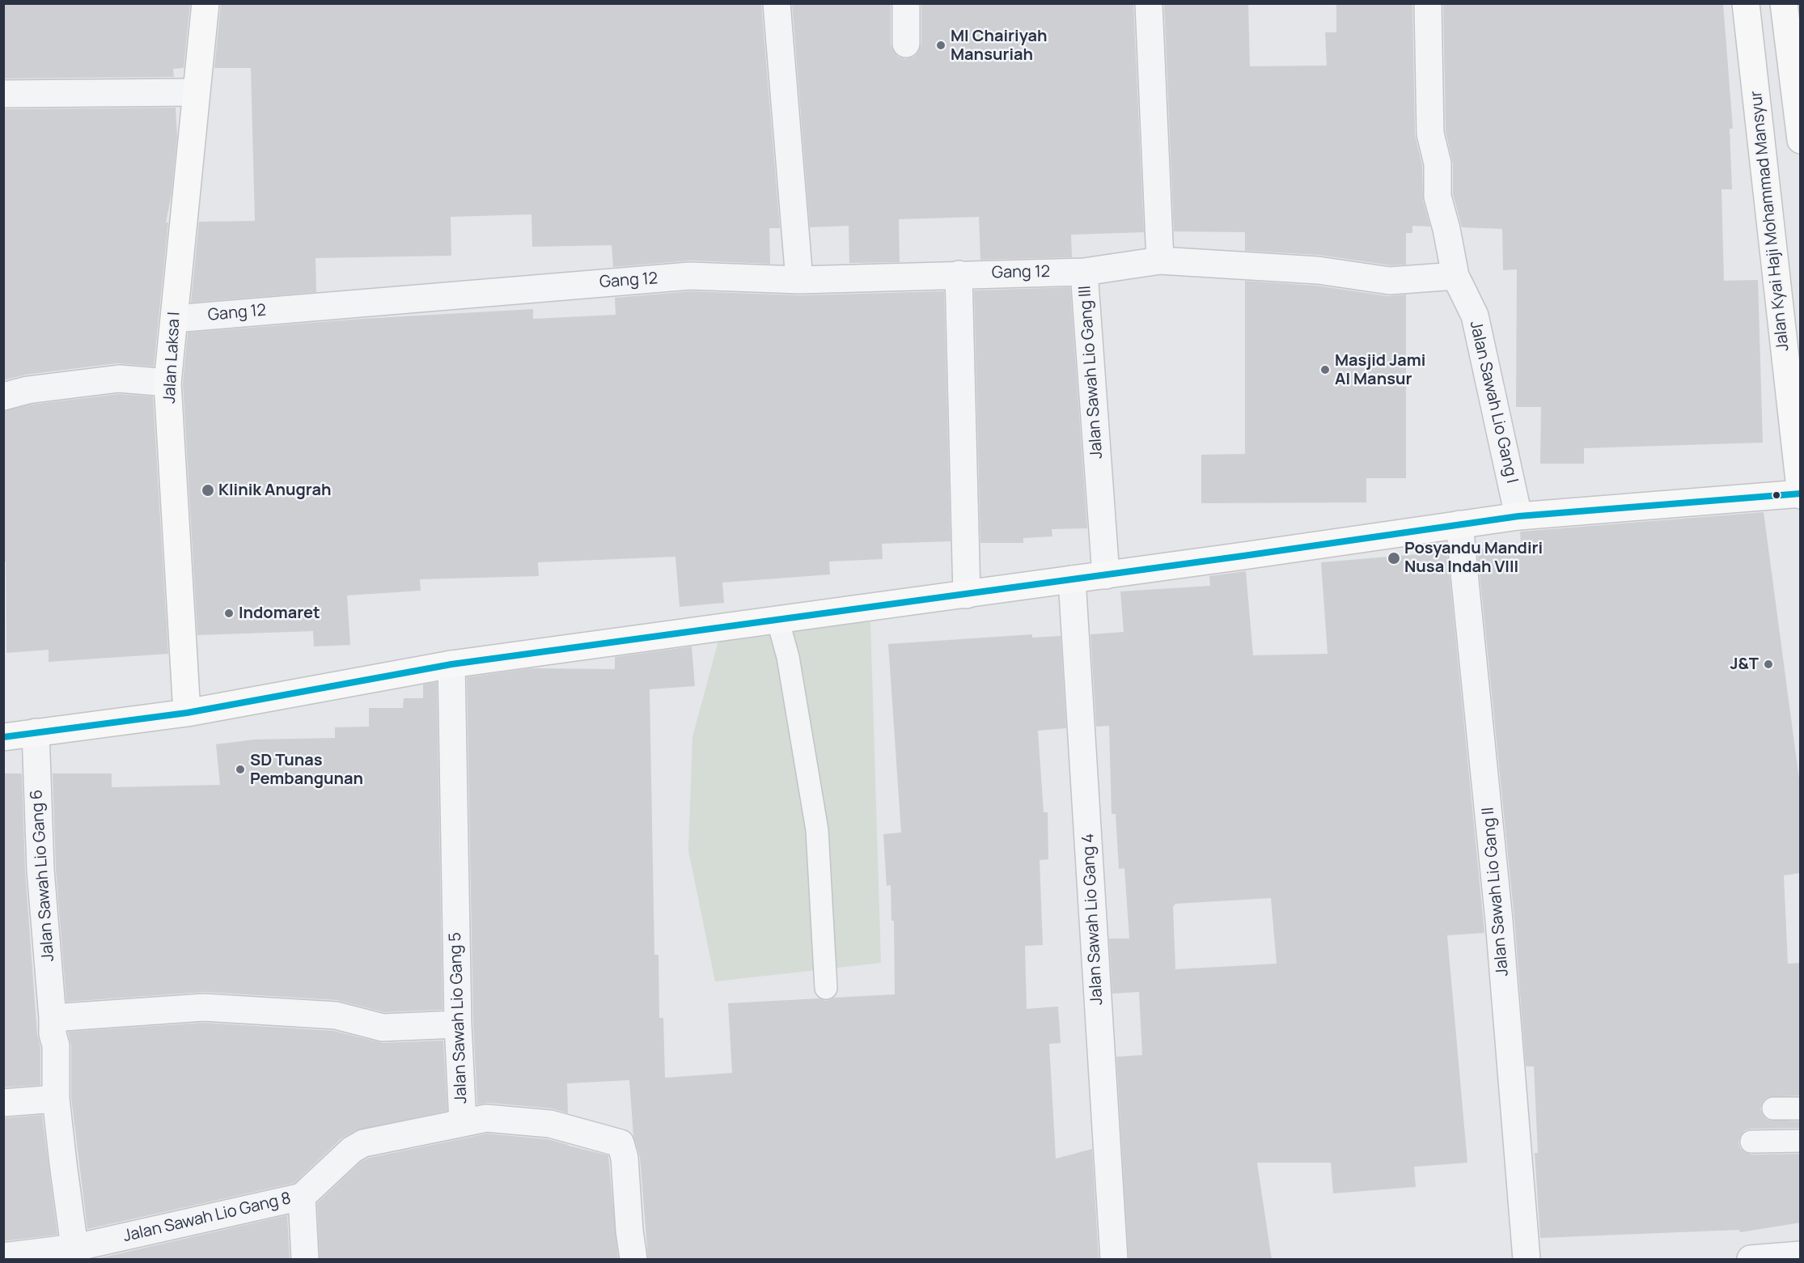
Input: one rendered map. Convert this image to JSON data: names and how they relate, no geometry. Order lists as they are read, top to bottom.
{
  "streets": {
    "street": [
      "Jalan Kyai Haji Mohammad Mansyur",
      "Gang 12",
      "Jalan Laksa I",
      "Jalan Sawah Lio Gang III",
      "Jalan Sawah Lio Gang I",
      "Jalan Sawah Lio Gang 6",
      "Jalan Sawah Lio Gang II",
      "Jalan Sawah Lio Gang 4",
      "Jalan Sawah Lio Gang 5",
      "Jalan Sawah Lio Gang 8"
    ]
  },
  "crossings": [
    ["Gang 12", "Jalan Laksa I"],
    ["Gang 12", "Jalan Sawah Lio Gang III"],
    ["Jalan Sawah Lio Gang III", "Jalan Sawah Lio Gang I"],
    ["Jalan Sawah Lio Gang 5", "Jalan Sawah Lio Gang 8"]
  ],
  "places": [
    "MI Chairiyah Mansuriah",
    "Masjid Jami Al Mansur",
    "Klinik Anugrah",
    "Posyandu Mandiri Nusa Indah VIII",
    "Indomaret",
    "J&T",
    "SD Tunas Pembangunan"
  ]
}
